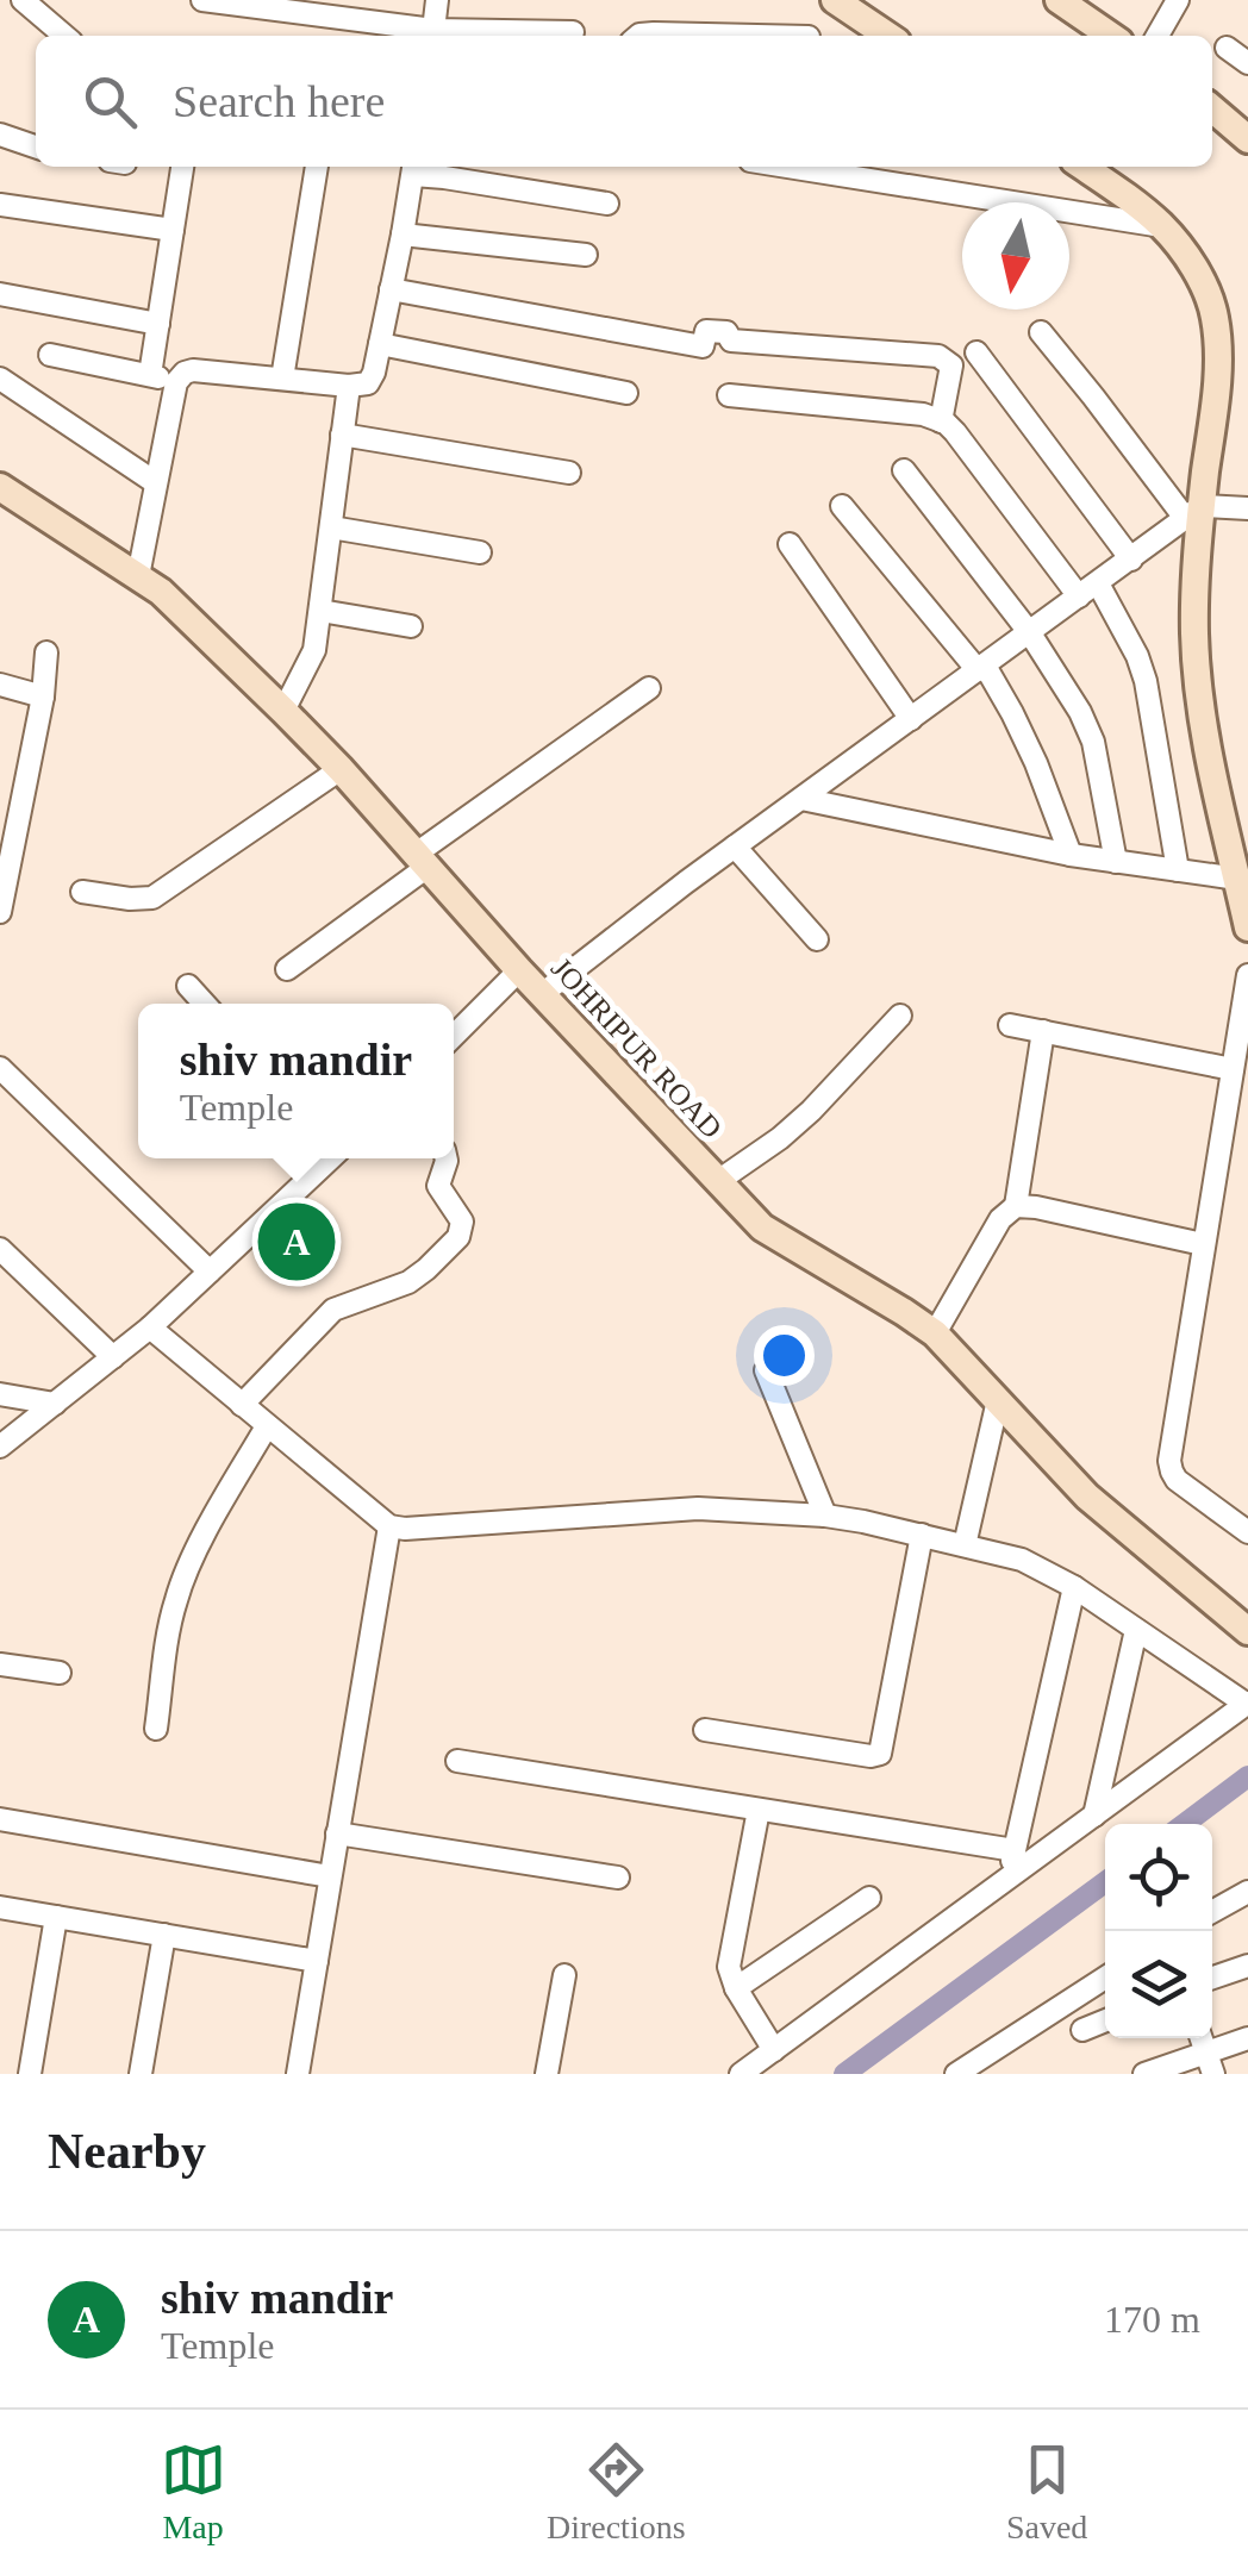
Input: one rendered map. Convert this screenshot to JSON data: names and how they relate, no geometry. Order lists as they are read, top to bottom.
{
  "streets": {
    "street": ["JOHRIPUR ROAD"]
  },
  "north": "bottom",
  "page": {
    "search": "Search here",
    "popup": ["shiv mandir", "Temple"],
    "pins": "A",
    "heading": "Nearby",
    "list": [
      {
        "mark": "A",
        "name": "shiv mandir",
        "note": "Temple",
        "value": "170 m"
      }
    ],
    "nav": ["Map", "Directions", "Saved"]
  }
}
